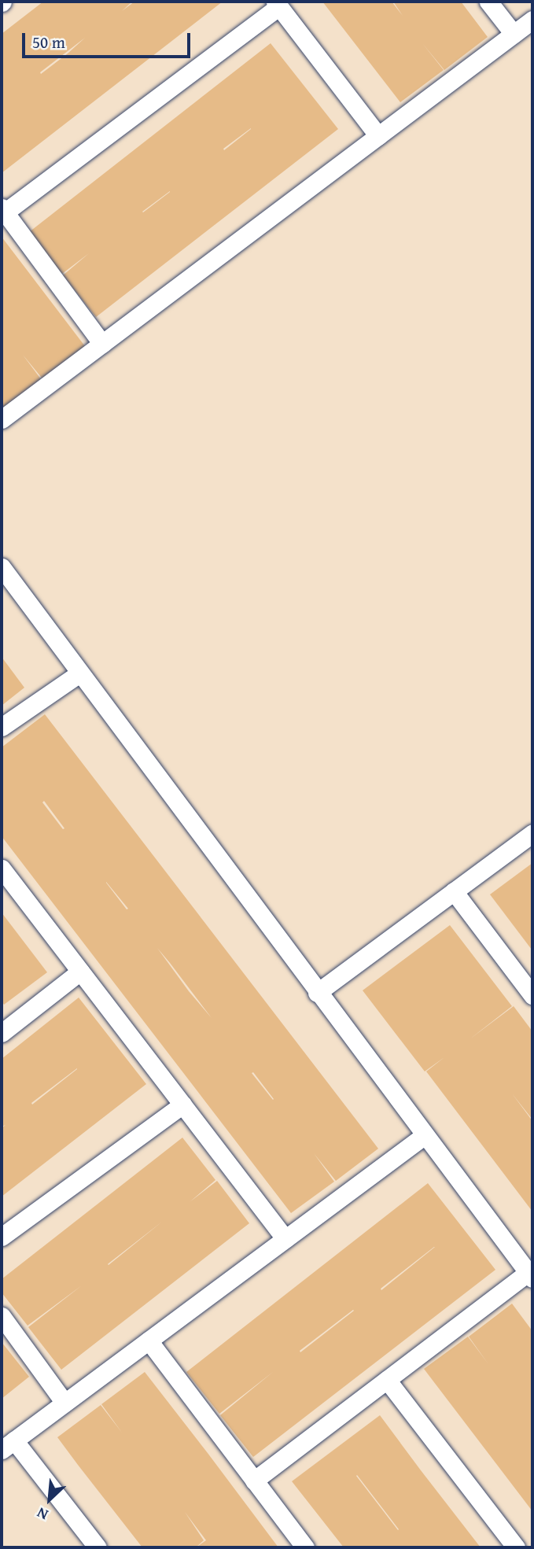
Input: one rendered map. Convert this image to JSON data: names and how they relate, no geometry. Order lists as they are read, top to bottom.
{
  "scale_bar": "50 m",
  "north": "bottom left"
}
